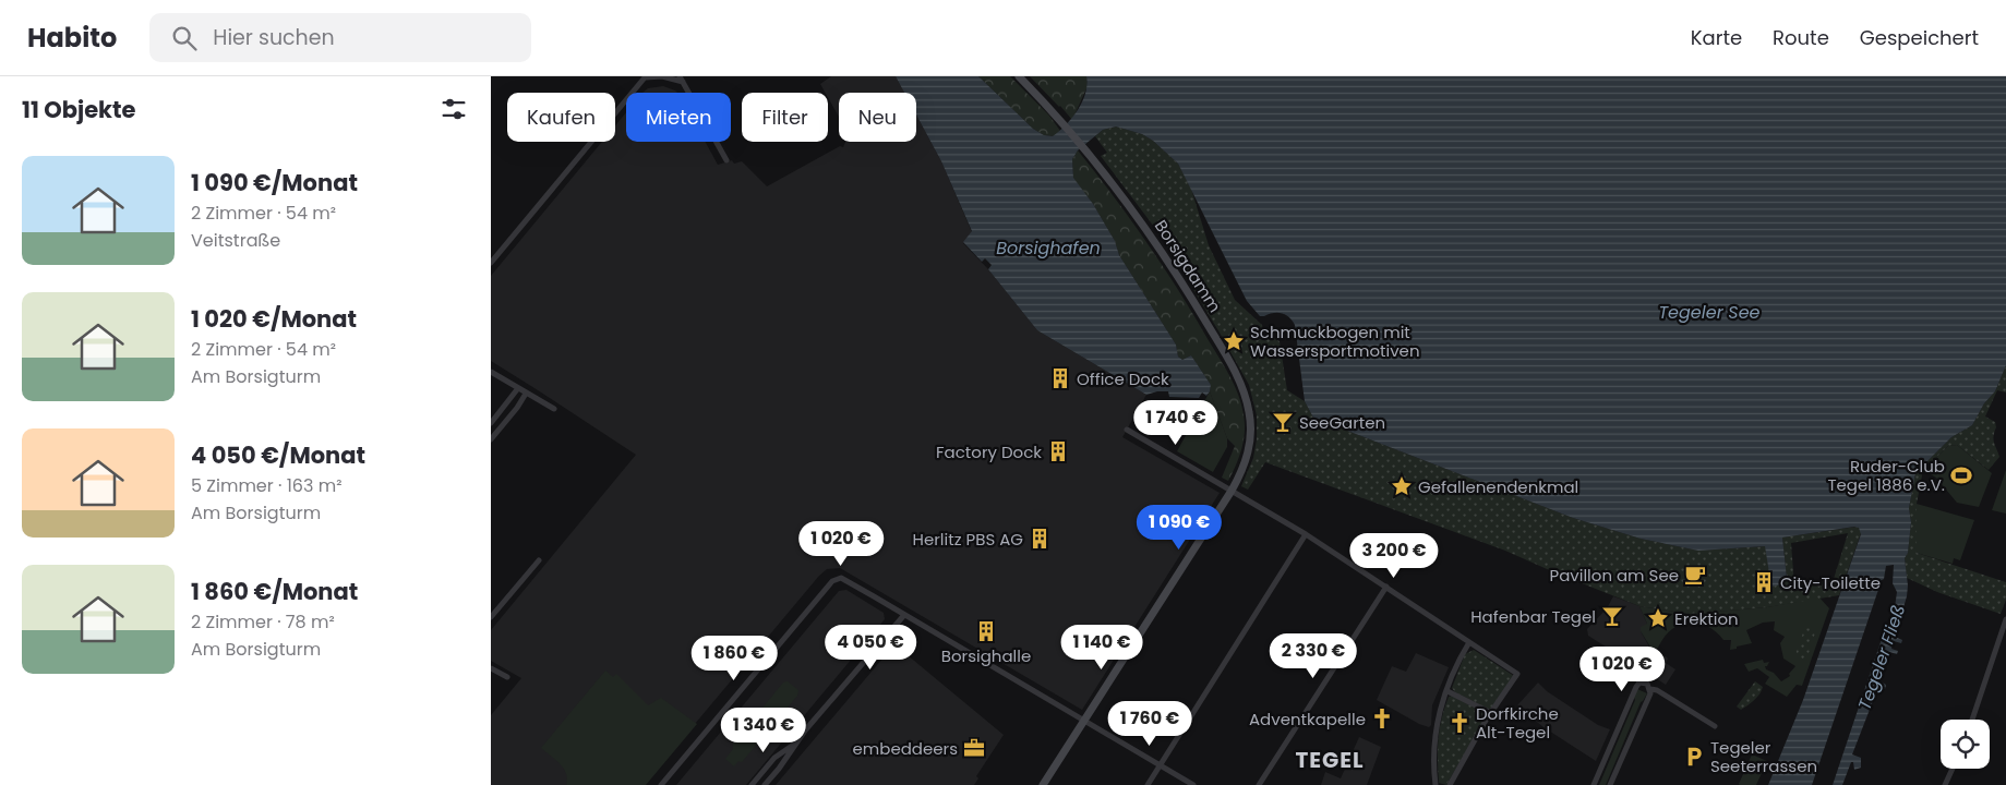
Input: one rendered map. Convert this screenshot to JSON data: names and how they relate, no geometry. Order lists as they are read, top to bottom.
{
  "streets": {
    "street": ["Borsigdamm"]
  },
  "districts": ["TEGEL"],
  "water": ["Borsighafen", "Tegeler See", "Tegeler Fließ"],
  "places": {
    "place": ["Schmuckbogen mit Wassersportmotiven", "Gefallenendenkmal", "Erektion"],
    "building": [
      "Office Dock",
      "Factory Dock",
      "Herlitz PBS AG",
      "City-Toilette",
      "Borsighalle"
    ],
    "bar": ["SeeGarten", "Hafenbar Tegel"],
    "sports": ["Ruder-Club Tegel 1886 e.V."],
    "cafe": ["Pavillon am See"],
    "church": ["Adventkapelle", "Dorfkirche Alt-Tegel"],
    "office": ["embeddeers"],
    "parking": ["Tegeler Seeterrassen"]
  },
  "page": {
    "header": "Habito",
    "search": "Hier suchen",
    "nav": ["Karte", "Route", "Gespeichert"],
    "heading": "11 Objekte",
    "chip": [
      "Kaufen",
      "Mieten",
      "Filter",
      "Neu"
    ],
    "list": [
      {
        "name": "1 090 €/Monat",
        "note": "2 Zimmer · 54 m² · Veitstraße"
      },
      {
        "name": "1 020 €/Monat",
        "note": "2 Zimmer · 54 m² · Am Borsigturm"
      },
      {
        "name": "4 050 €/Monat",
        "note": "5 Zimmer · 163 m² · Am Borsigturm"
      },
      {
        "name": "1 860 €/Monat",
        "note": "2 Zimmer · 78 m² · Am Borsigturm"
      }
    ],
    "price": [
      "1 740 €",
      "1 090 €",
      "1 020 €",
      "3 200 €",
      "4 050 €",
      "1 140 €",
      "2 330 €",
      "1 860 €",
      "1 020 €",
      "1 760 €",
      "1 340 €"
    ]
  }
}
